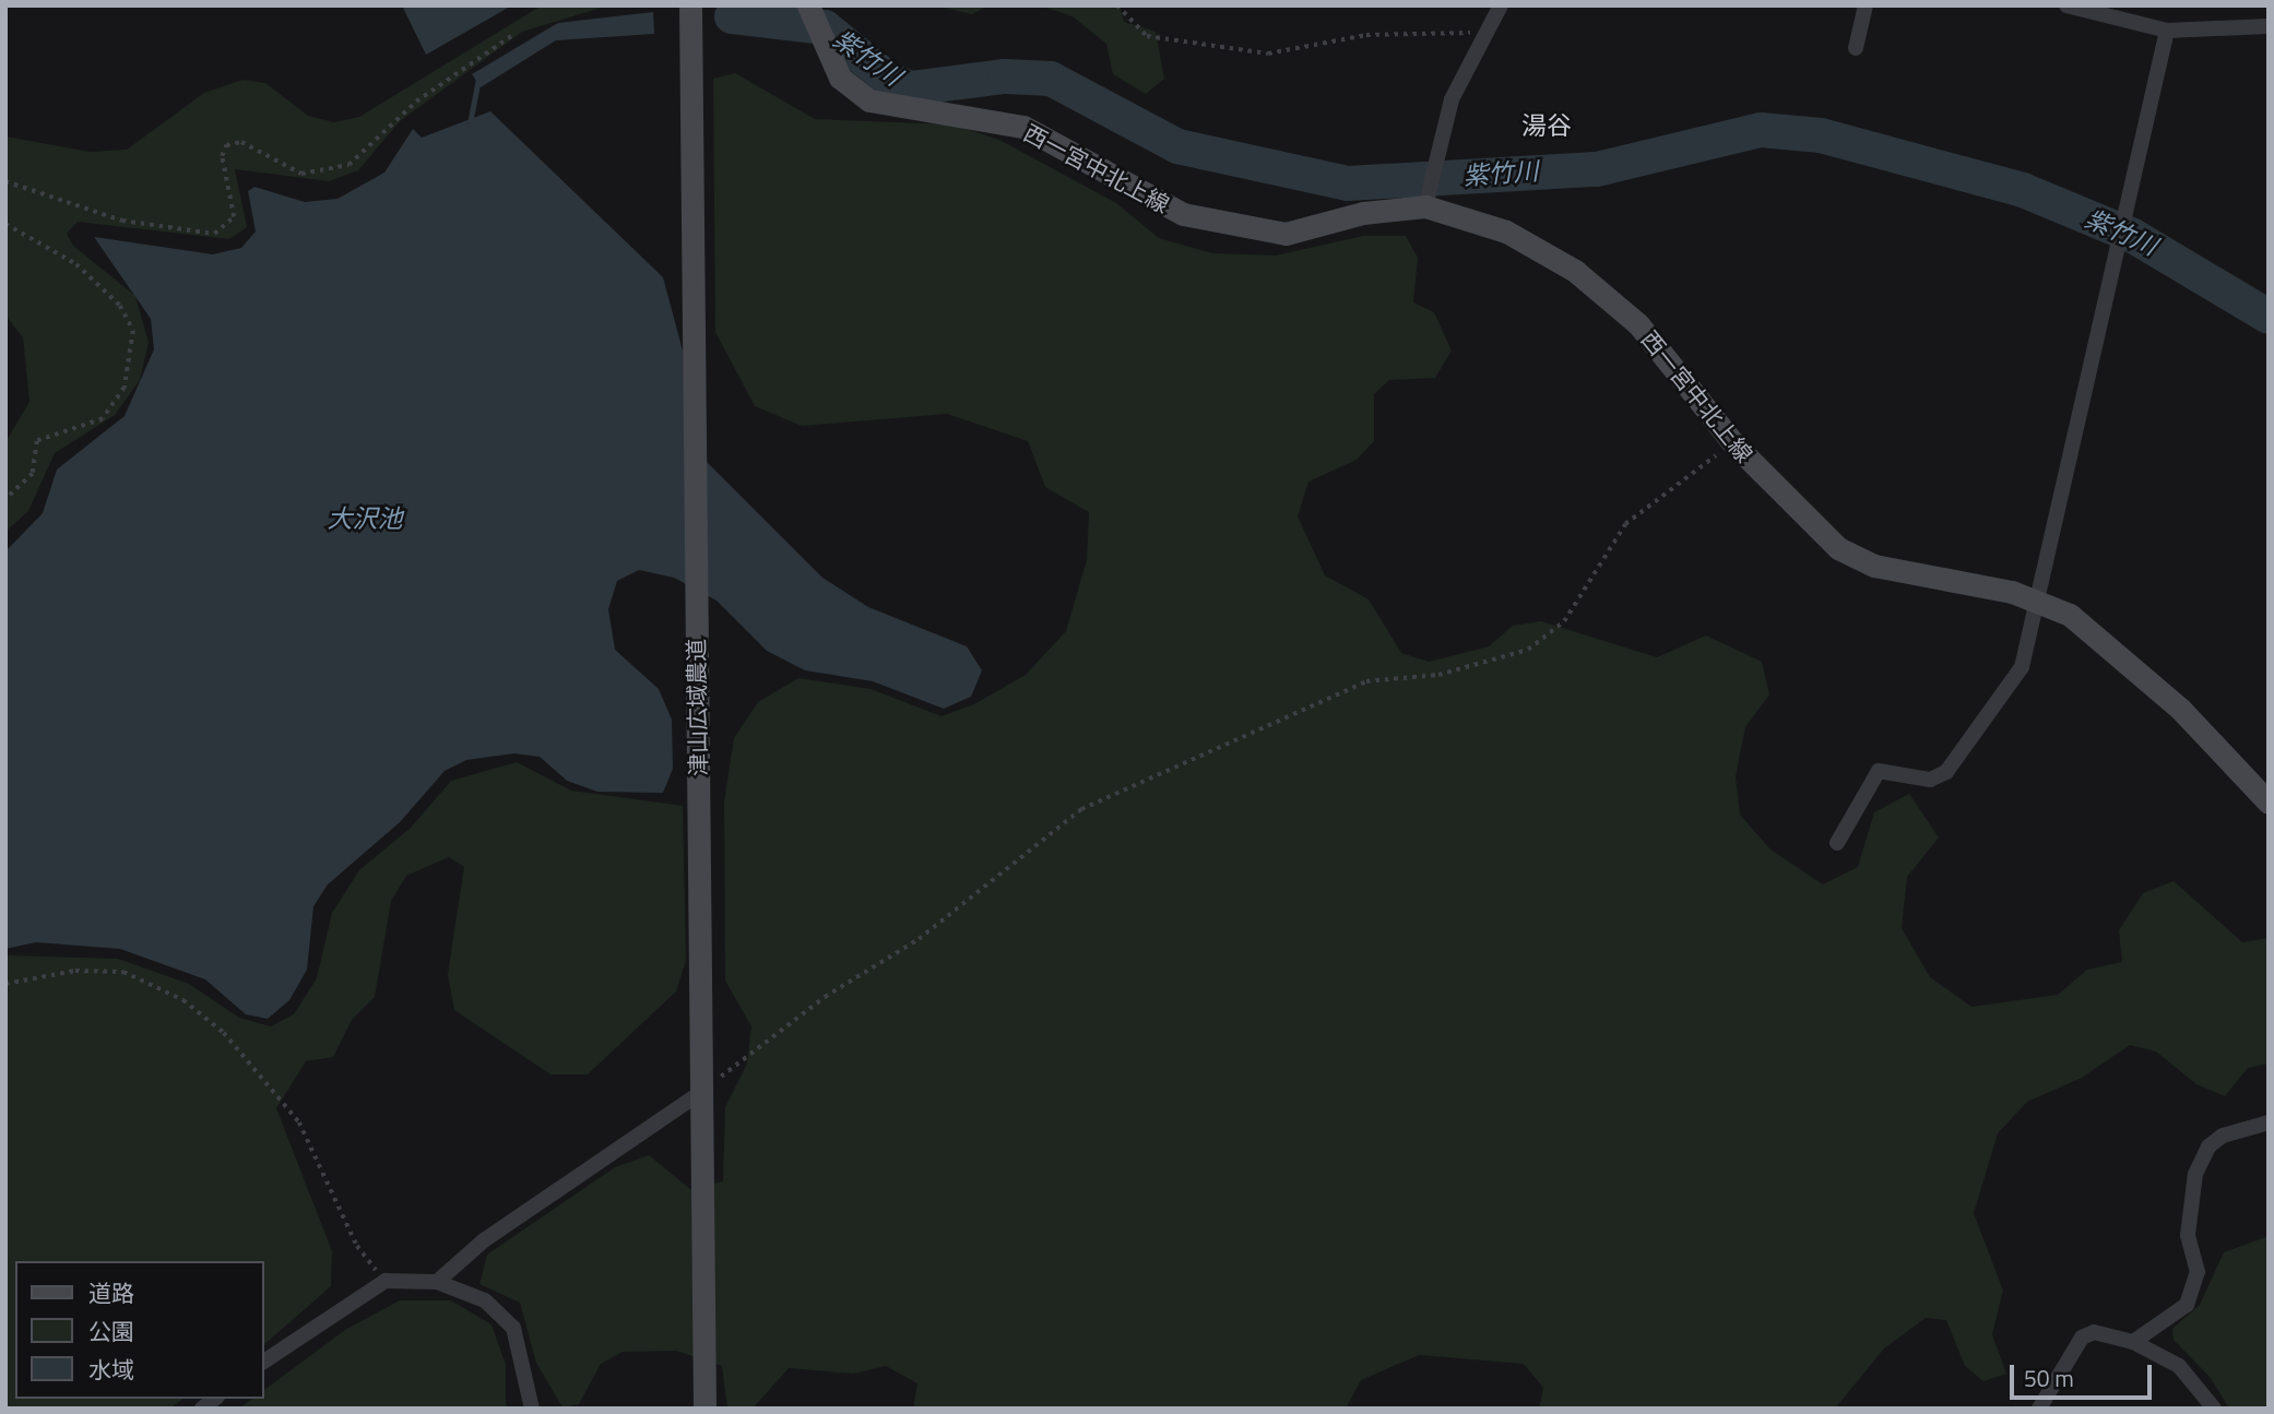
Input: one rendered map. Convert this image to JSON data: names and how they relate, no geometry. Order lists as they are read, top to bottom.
{
  "streets": {
    "main road": ["西一宮中北上線", "津山広域農道"]
  },
  "districts": ["湯谷"],
  "water": ["紫竹川", "大沢池"],
  "legend": ["道路", "公園", "水域"],
  "scale_bar": "50 m"
}
